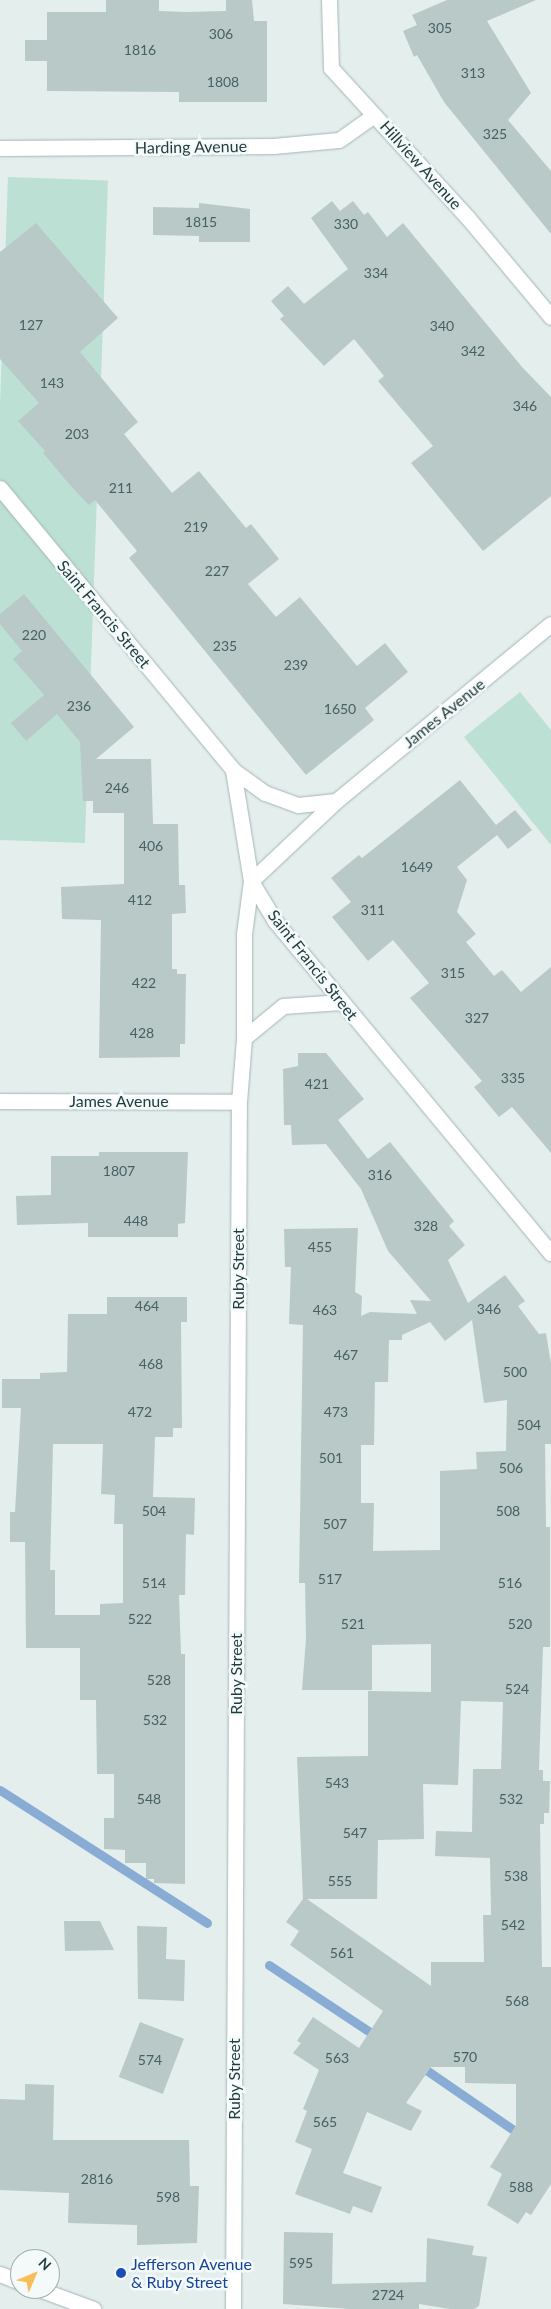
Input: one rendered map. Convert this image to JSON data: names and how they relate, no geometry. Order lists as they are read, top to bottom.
{
  "streets": {
    "street": [
      "Harding Avenue",
      "Hillview Avenue",
      "Saint Francis Street",
      "James Avenue",
      "Ruby Street"
    ]
  },
  "crossings": [
    ["Harding Avenue", "Hillview Avenue"],
    ["Saint Francis Street", "James Avenue"],
    ["Saint Francis Street", "Ruby Street"],
    ["James Avenue", "Ruby Street"]
  ],
  "places": ["Jefferson Avenue & Ruby Street"],
  "house_numbers": [
    "305",
    "306",
    "1816",
    "313",
    "1808",
    "325",
    "1815",
    "330",
    "334",
    "127",
    "340",
    "342",
    "143",
    "346",
    "203",
    "211",
    "219",
    "227",
    "220",
    "235",
    "239",
    "236",
    "1650",
    "246",
    "406",
    "1649",
    "412",
    "311",
    "315",
    "422",
    "327",
    "428",
    "335",
    "421",
    "1807",
    "316",
    "448",
    "328",
    "455",
    "464",
    "346",
    "463",
    "467",
    "468",
    "500",
    "472",
    "473",
    "504",
    "501",
    "506",
    "504",
    "508",
    "507",
    "517",
    "514",
    "516",
    "522",
    "521",
    "520",
    "528",
    "524",
    "532",
    "543",
    "548",
    "532",
    "547",
    "538",
    "555",
    "542",
    "561",
    "568",
    "570",
    "563",
    "574",
    "565",
    "2816",
    "588",
    "598",
    "595",
    "2724"
  ],
  "north": "top right"
}
